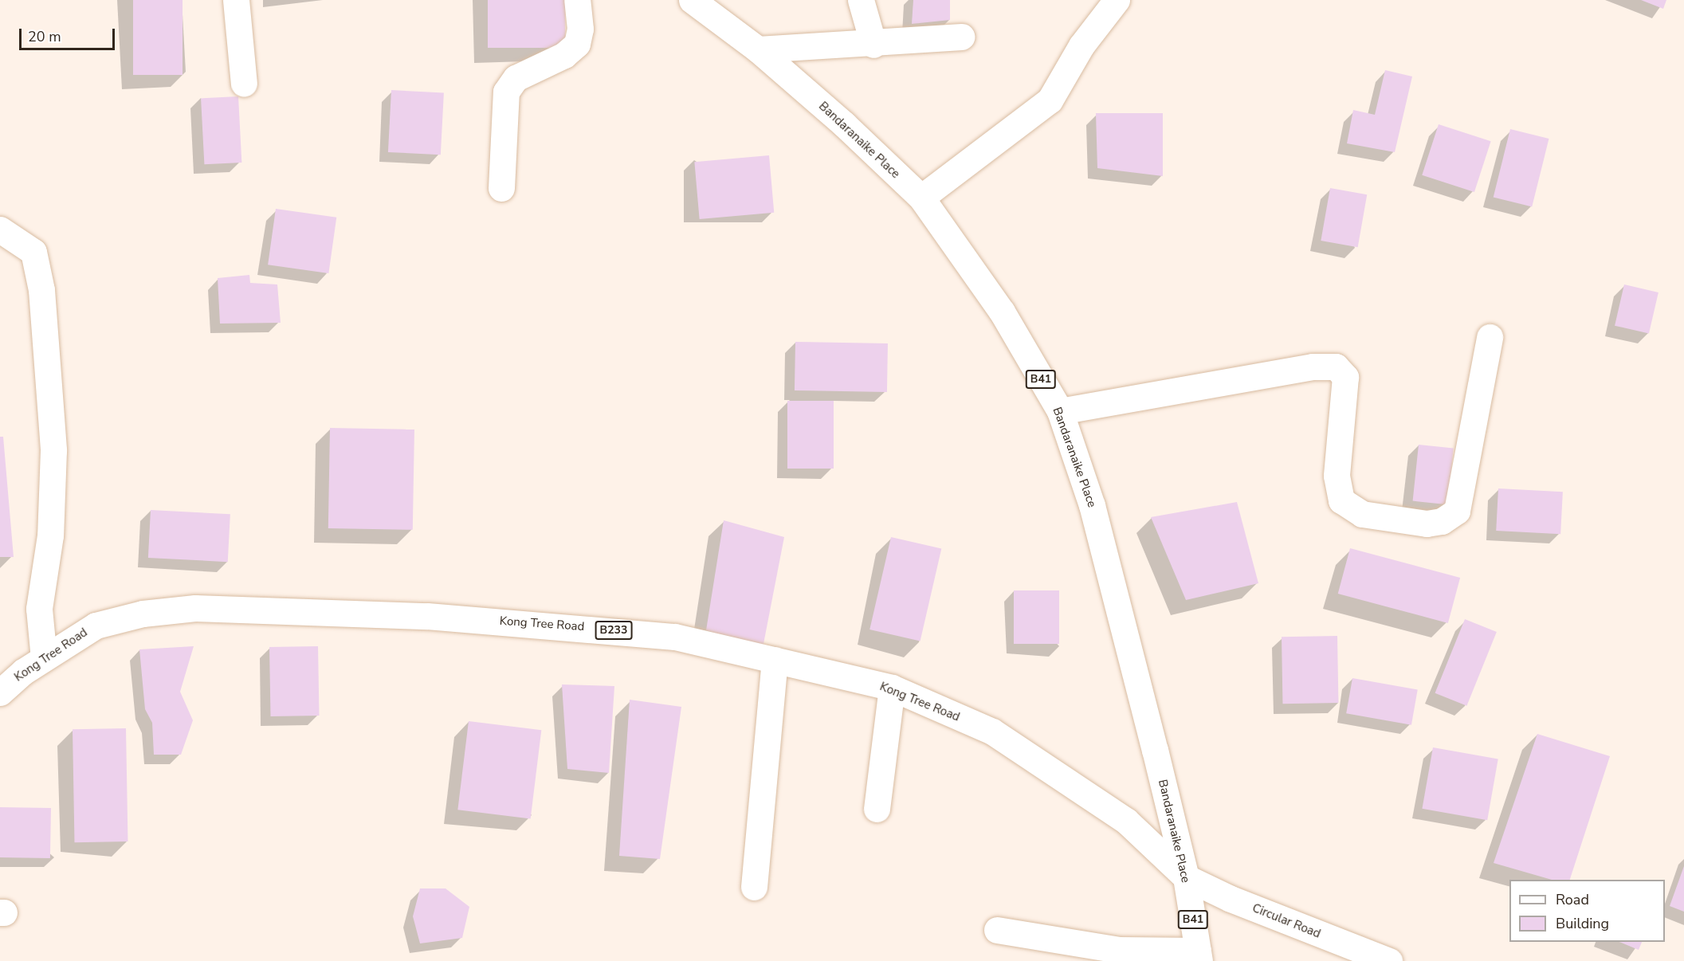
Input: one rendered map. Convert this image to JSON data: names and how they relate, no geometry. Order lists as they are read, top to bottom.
{
  "streets": {
    "main road": [
      "Bandaranaike Place",
      "B41",
      "Kong Tree Road",
      "B233",
      "Circular Road"
    ]
  },
  "crossings": [
    ["Bandaranaike Place", "Kong Tree Road"],
    ["Bandaranaike Place", "Circular Road"],
    ["Kong Tree Road", "Circular Road"]
  ],
  "legend": ["Road", "Building"],
  "scale_bar": "20 m"
}
